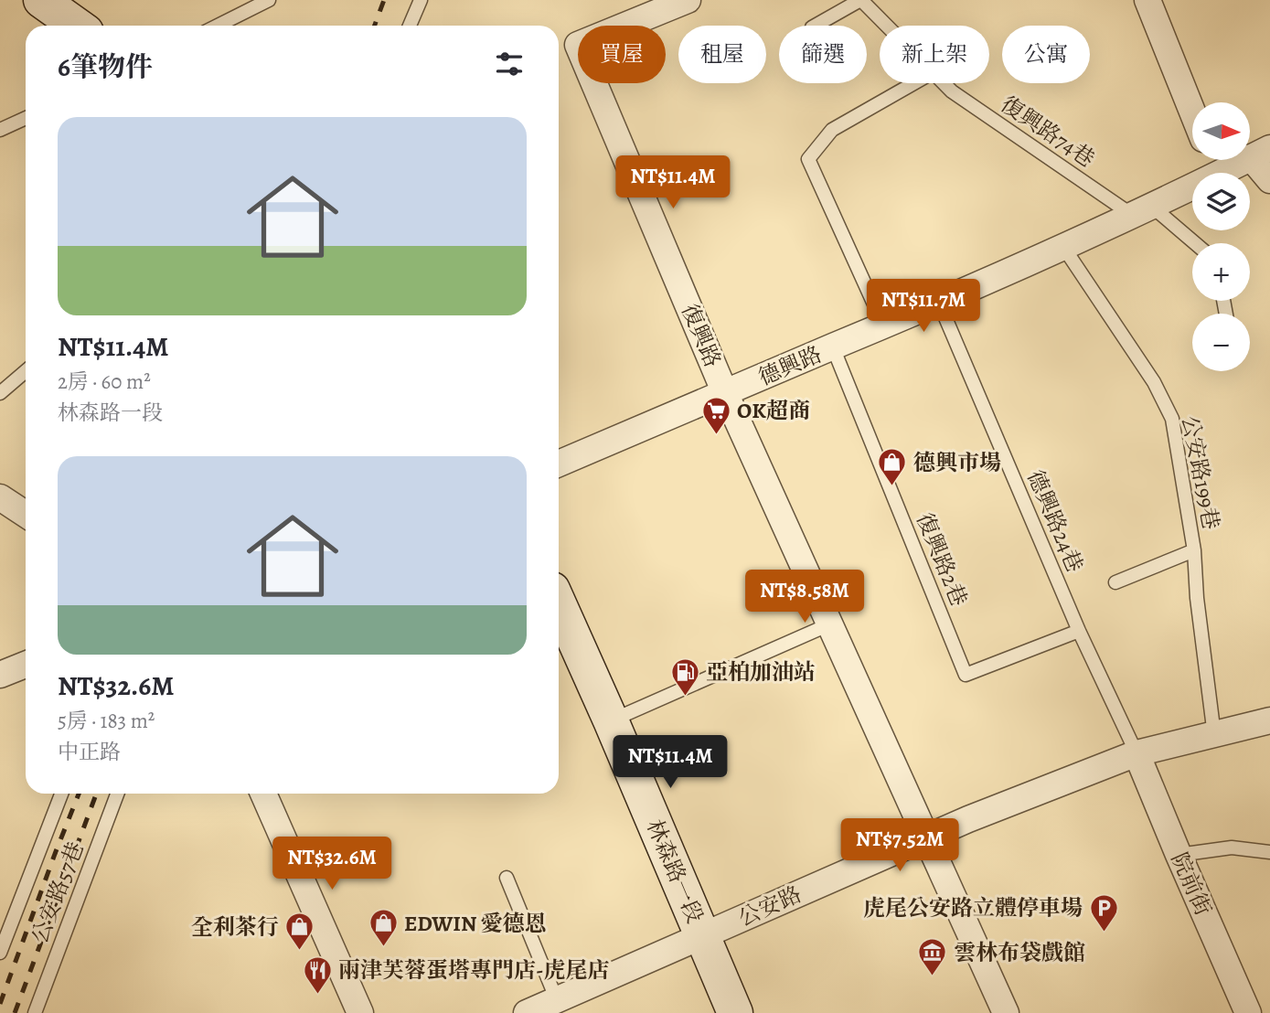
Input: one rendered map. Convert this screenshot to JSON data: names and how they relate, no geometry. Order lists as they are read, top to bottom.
{
  "streets": {
    "main road": ["林森路一段"],
    "street": [
      "復興路",
      "德興路",
      "院前街",
      "公安路"
    ],
    "lane": [
      "復興路74巷",
      "公安路199巷",
      "德興路24巷",
      "復興路2巷",
      "公安路57巷"
    ]
  },
  "crossings": [
    ["復興路74巷", "德興路"],
    ["復興路", "德興路"],
    ["復興路", "公安路"],
    ["德興路", "公安路199巷"],
    ["德興路", "德興路24巷"],
    ["德興路", "復興路2巷"],
    ["公安路199巷", "公安路"],
    ["德興路24巷", "復興路2巷"],
    ["德興路24巷", "院前街"],
    ["德興路24巷", "公安路"],
    ["林森路一段", "公安路"],
    ["院前街", "公安路"]
  ],
  "places": {
    "supermarket": ["OK超商"],
    "shop": ["德興市場", "EDWIN 愛德恩", "全利茶行"],
    "fuel station": ["亞柏加油站"],
    "parking": ["虎尾公安路立體停車場"],
    "museum": ["雲林布袋戲館"],
    "restaurant": ["兩津芙蓉蛋塔專門店-虎尾店"]
  },
  "north": "right",
  "page": {
    "chip": [
      "買屋",
      "租屋",
      "篩選",
      "新上架",
      "公寓"
    ],
    "heading": "6筆物件",
    "map_buttons": ["+", "−"],
    "list": [
      {
        "name": "NT$11.4M",
        "note": "2房 · 60 m² · 林森路一段"
      },
      {
        "name": "NT$32.6M",
        "note": "5房 · 183 m² · 中正路"
      }
    ],
    "price": [
      "NT$11.4M",
      "NT$11.7M",
      "NT$8.58M",
      "NT$11.4M",
      "NT$7.52M",
      "NT$32.6M"
    ]
  }
}
